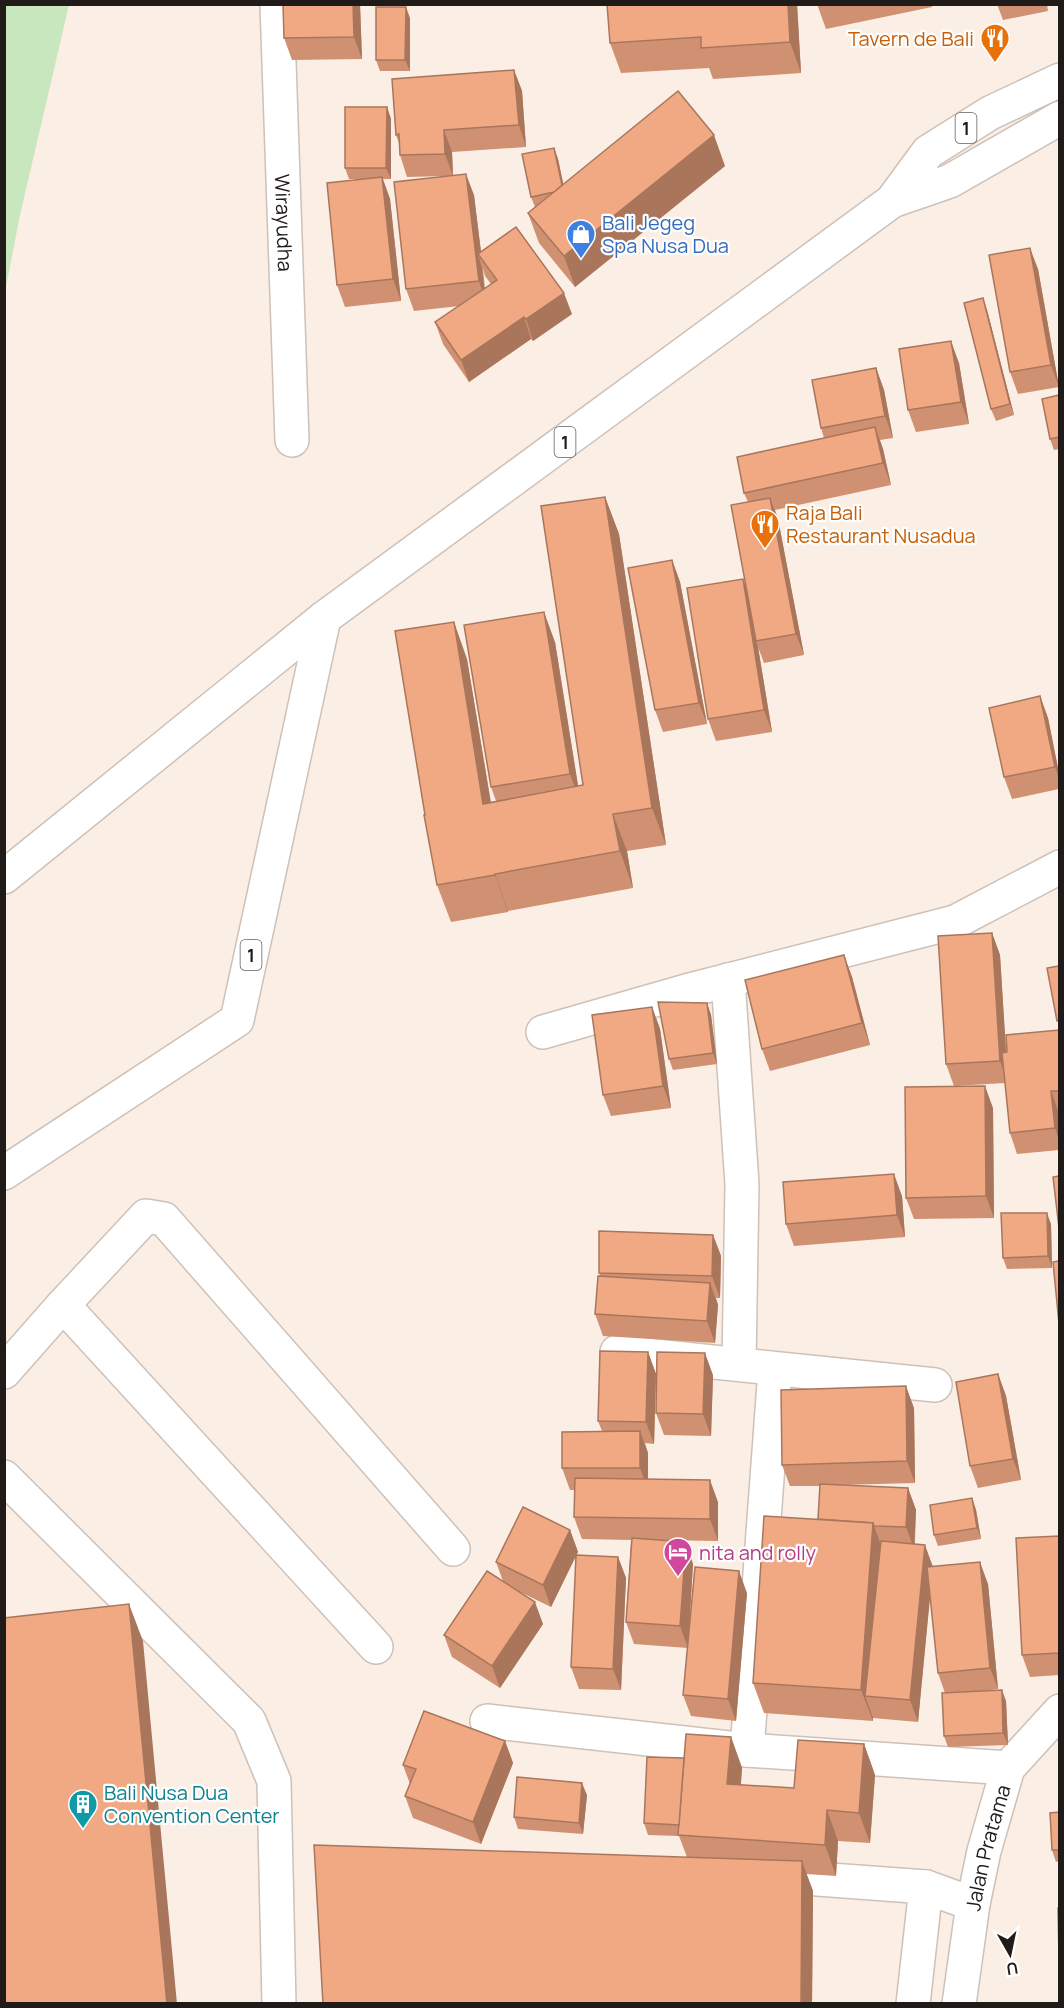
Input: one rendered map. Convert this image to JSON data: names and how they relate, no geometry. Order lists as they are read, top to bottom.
{
  "streets": {
    "main road": ["1", "Wirayudha", "Jalan Pratama"]
  },
  "places": {
    "restaurant": ["Tavern de Bali", "Raja Bali Restaurant Nusadua"],
    "shop": ["Bali Jegeg Spa Nusa Dua"],
    "hotel": ["nita and rolly"],
    "building": ["Bali Nusa Dua Convention Center"]
  },
  "north": "bottom"
}
